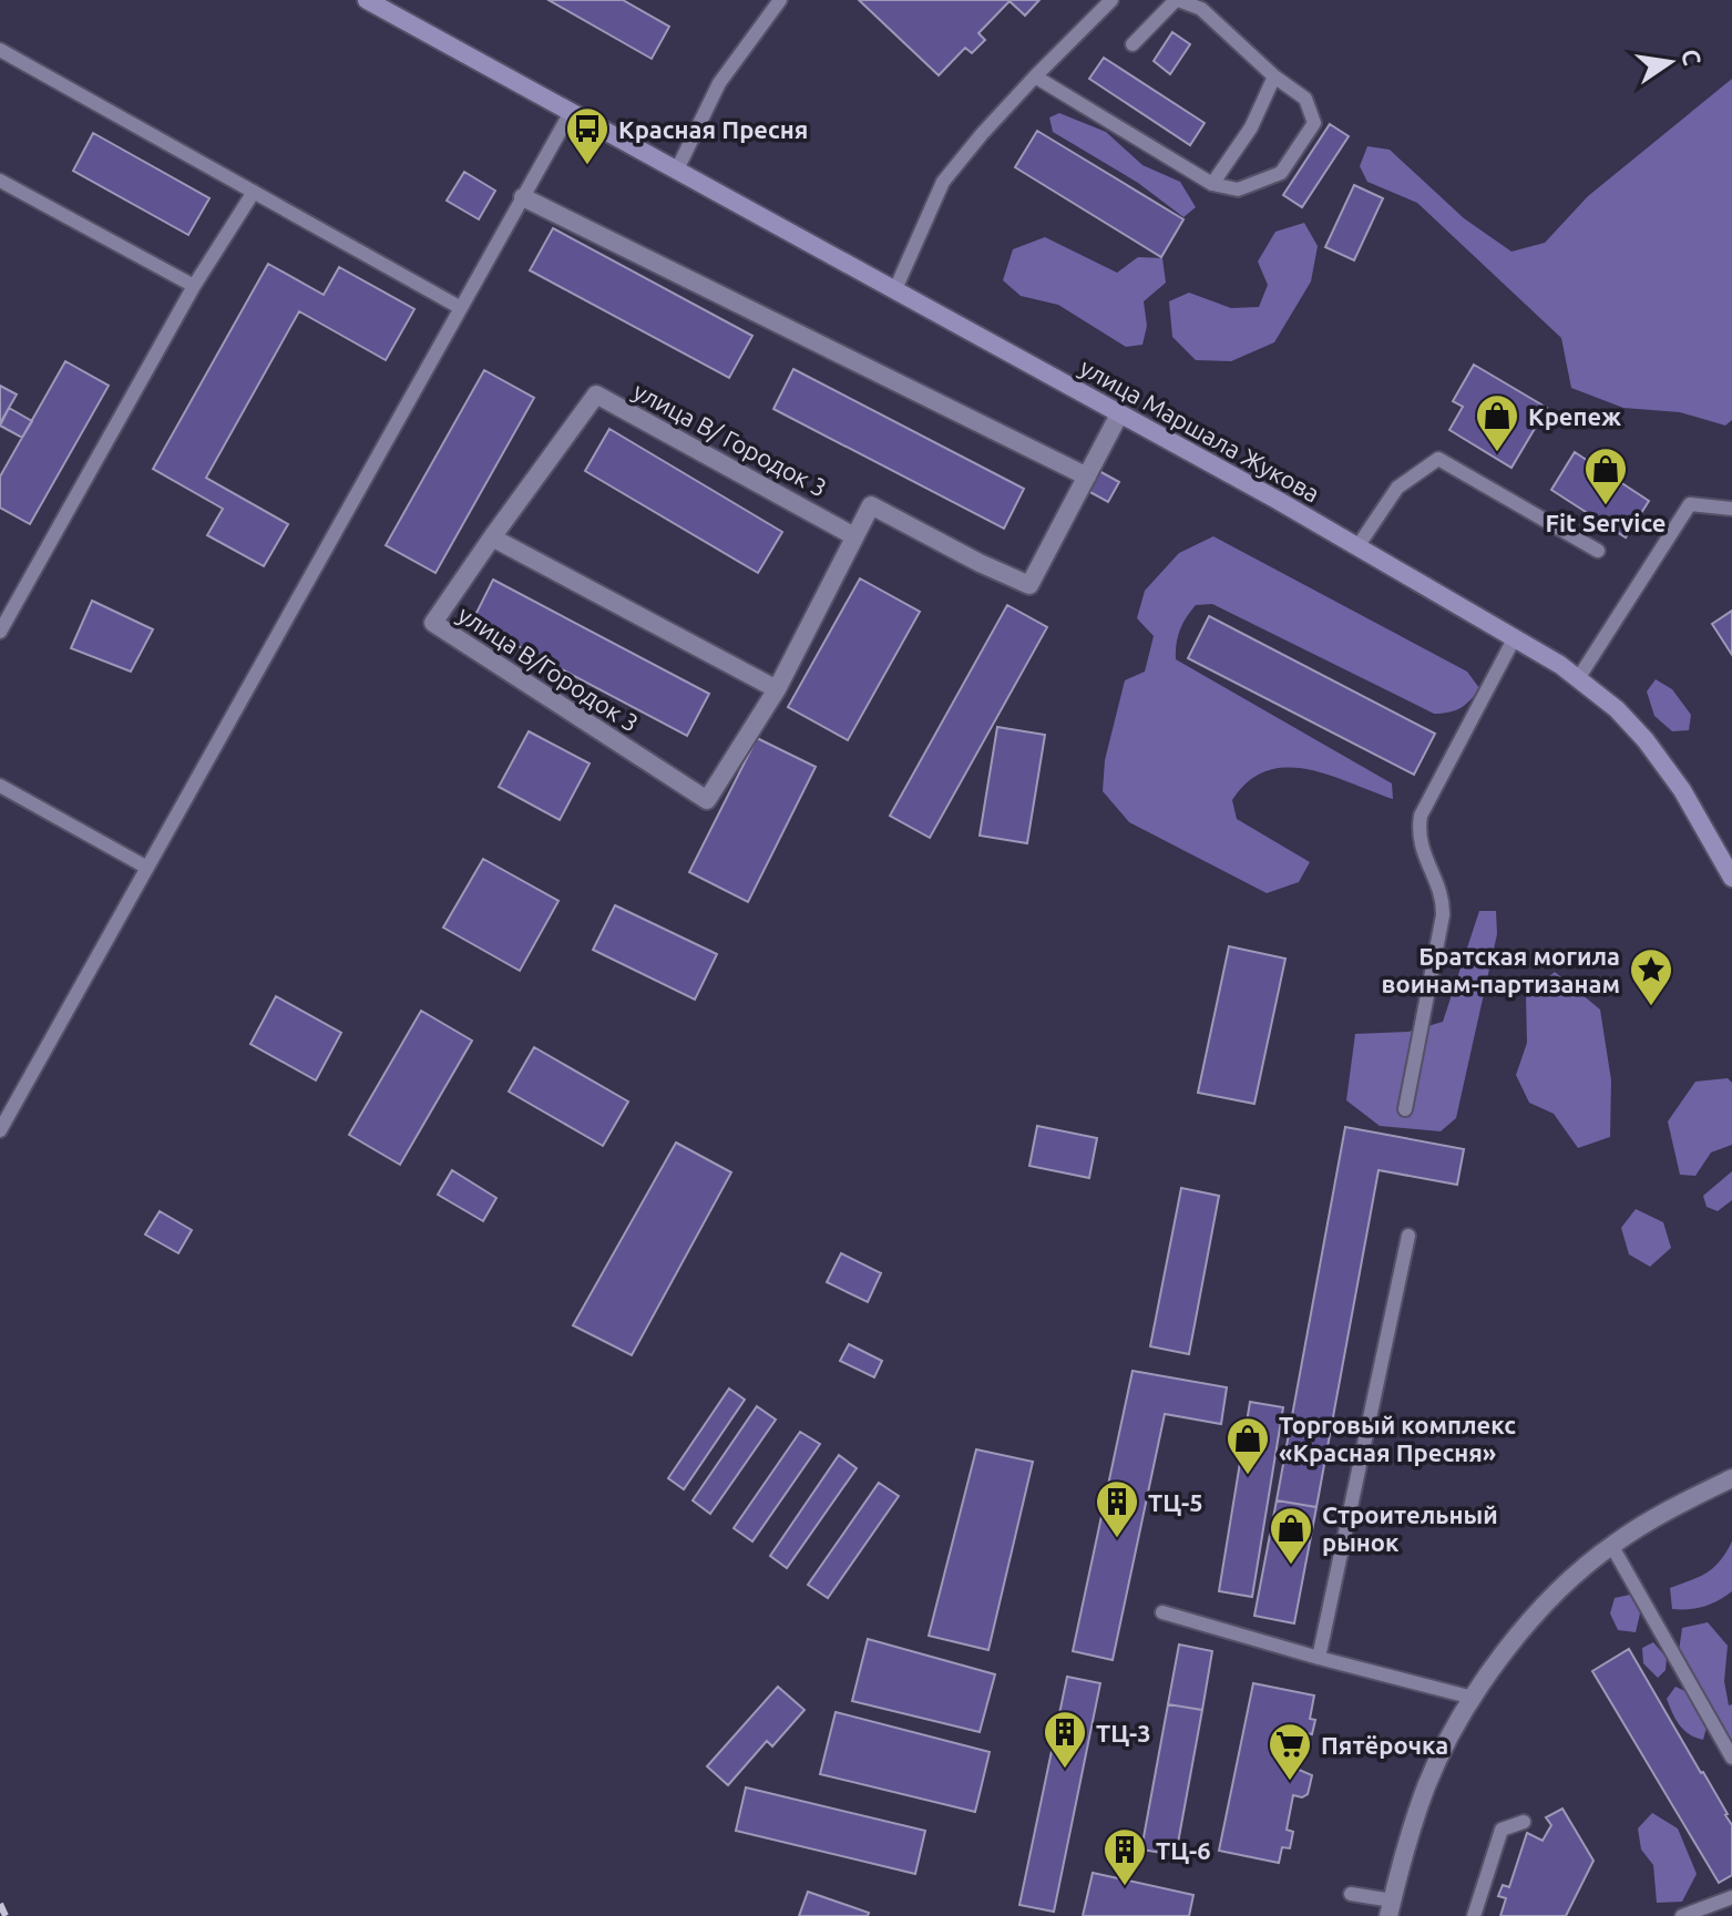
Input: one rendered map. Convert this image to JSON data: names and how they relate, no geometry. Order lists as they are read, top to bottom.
{
  "streets": {
    "main road": ["улица Маршала Жукова"],
    "street": ["улица В/ Городок 3", "улица В/Городок 3"]
  },
  "crossings": [
    ["улица Маршала Жукова", "улица В/Городок 3"],
    ["улица В/ Городок 3", "улица В/Городок 3"]
  ],
  "places": {
    "bus stop": ["Красная Пресня"],
    "shop": [
      "Крепеж",
      "Fit Service",
      "Торговый комплекс «Красная Пресня»",
      "Строительный рынок"
    ],
    "place": ["Братская могила воинам-партизанам"],
    "building": ["ТЦ-5", "ТЦ-3", "ТЦ-6"],
    "supermarket": ["Пятёрочка"]
  },
  "north": "right"
}
